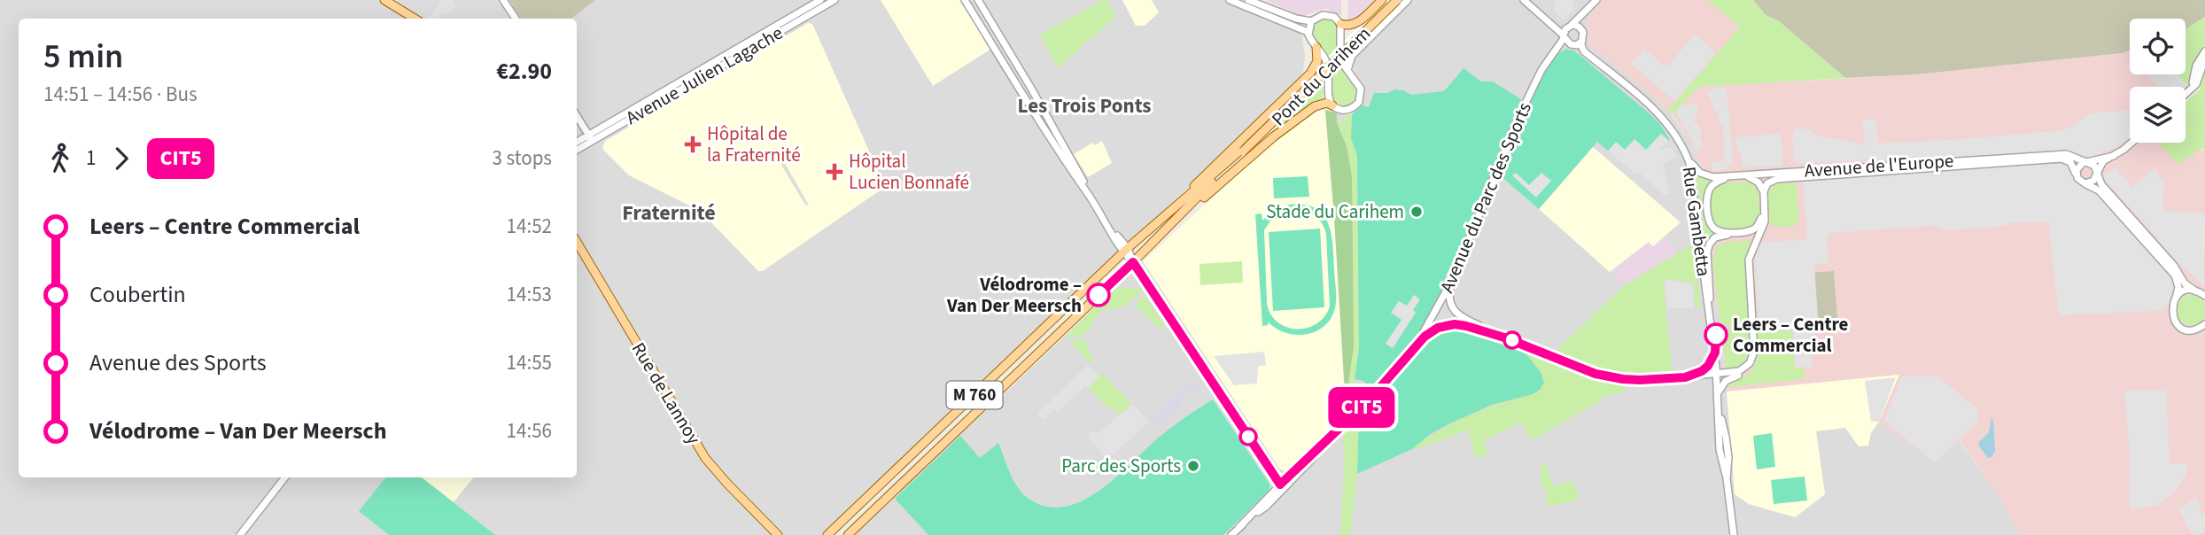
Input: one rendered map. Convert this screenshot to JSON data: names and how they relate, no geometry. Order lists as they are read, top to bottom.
{
  "streets": {
    "main road": ["Pont du Carihem", "Rue de Lannoy", "M 760"],
    "street": [
      "Avenue Julien Lagache",
      "Avenue de l'Europe",
      "Avenue du Parc des Sports",
      "Rue Gambetta"
    ]
  },
  "crossings": [
    ["Pont du Carihem", "M 760"],
    ["Avenue de l'Europe", "Rue Gambetta"],
    ["Avenue du Parc des Sports", "Rue Gambetta"]
  ],
  "districts": ["Les Trois Ponts", "Fraternité"],
  "places": {
    "health": ["Hôpital de la Fraternité", "Hôpital Lucien Bonnafé"],
    "other": [
      "Stade du Carihem",
      "Vélodrome – Van Der Meersch",
      "Leers – Centre Commercial",
      "Parc des Sports"
    ]
  },
  "lines": ["bus line CIT5"],
  "page": {
    "on_map": "CIT5",
    "heading": ["5 min", "14:51 – 14:56 · Bus", "€2.90"],
    "legs": ["1", "CIT5", "3 stops"],
    "list": [
      {
        "name": "Leers – Centre Commercial",
        "value": "14:52"
      },
      {
        "name": "Coubertin",
        "value": "14:53"
      },
      {
        "name": "Avenue des Sports",
        "value": "14:55"
      },
      {
        "name": "Vélodrome – Van Der Meersch",
        "value": "14:56"
      }
    ]
  }
}
